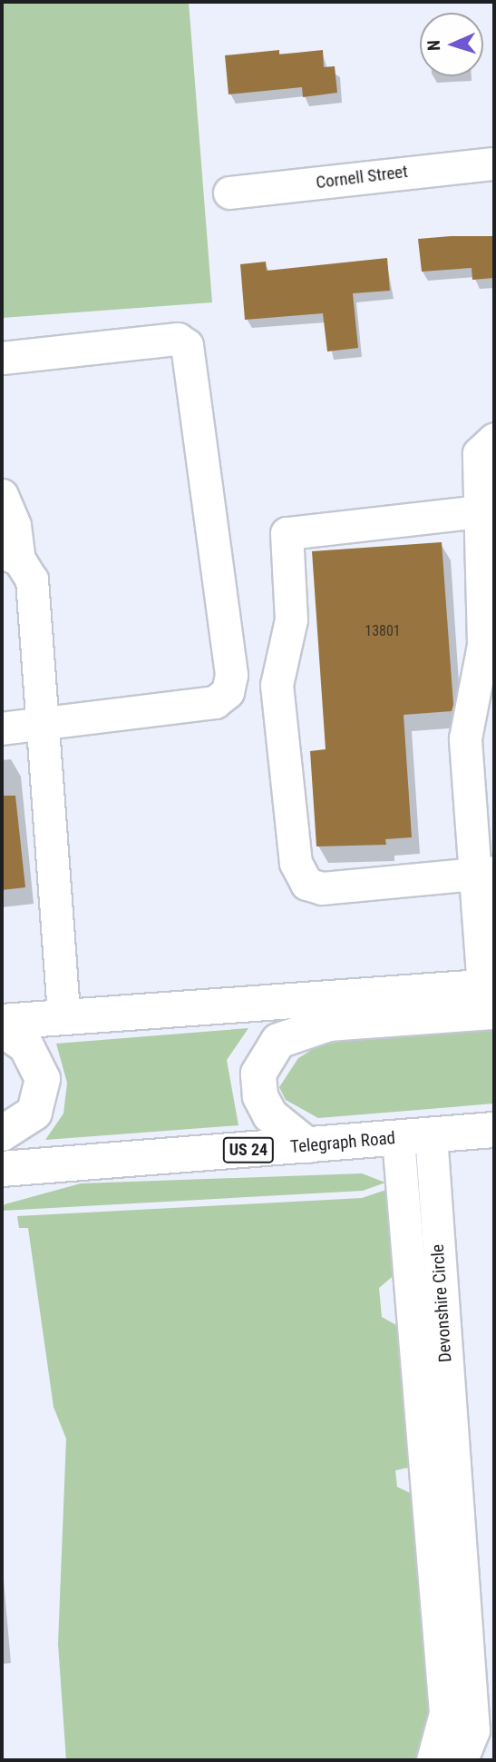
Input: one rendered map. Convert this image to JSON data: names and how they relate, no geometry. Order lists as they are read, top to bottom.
{
  "streets": {
    "main road": ["Telegraph Road", "US 24"],
    "street": ["Cornell Street", "Devonshire Circle"]
  },
  "crossings": [
    ["Telegraph Road", "Devonshire Circle"]
  ],
  "house_numbers": ["13801"],
  "north": "left"
}
